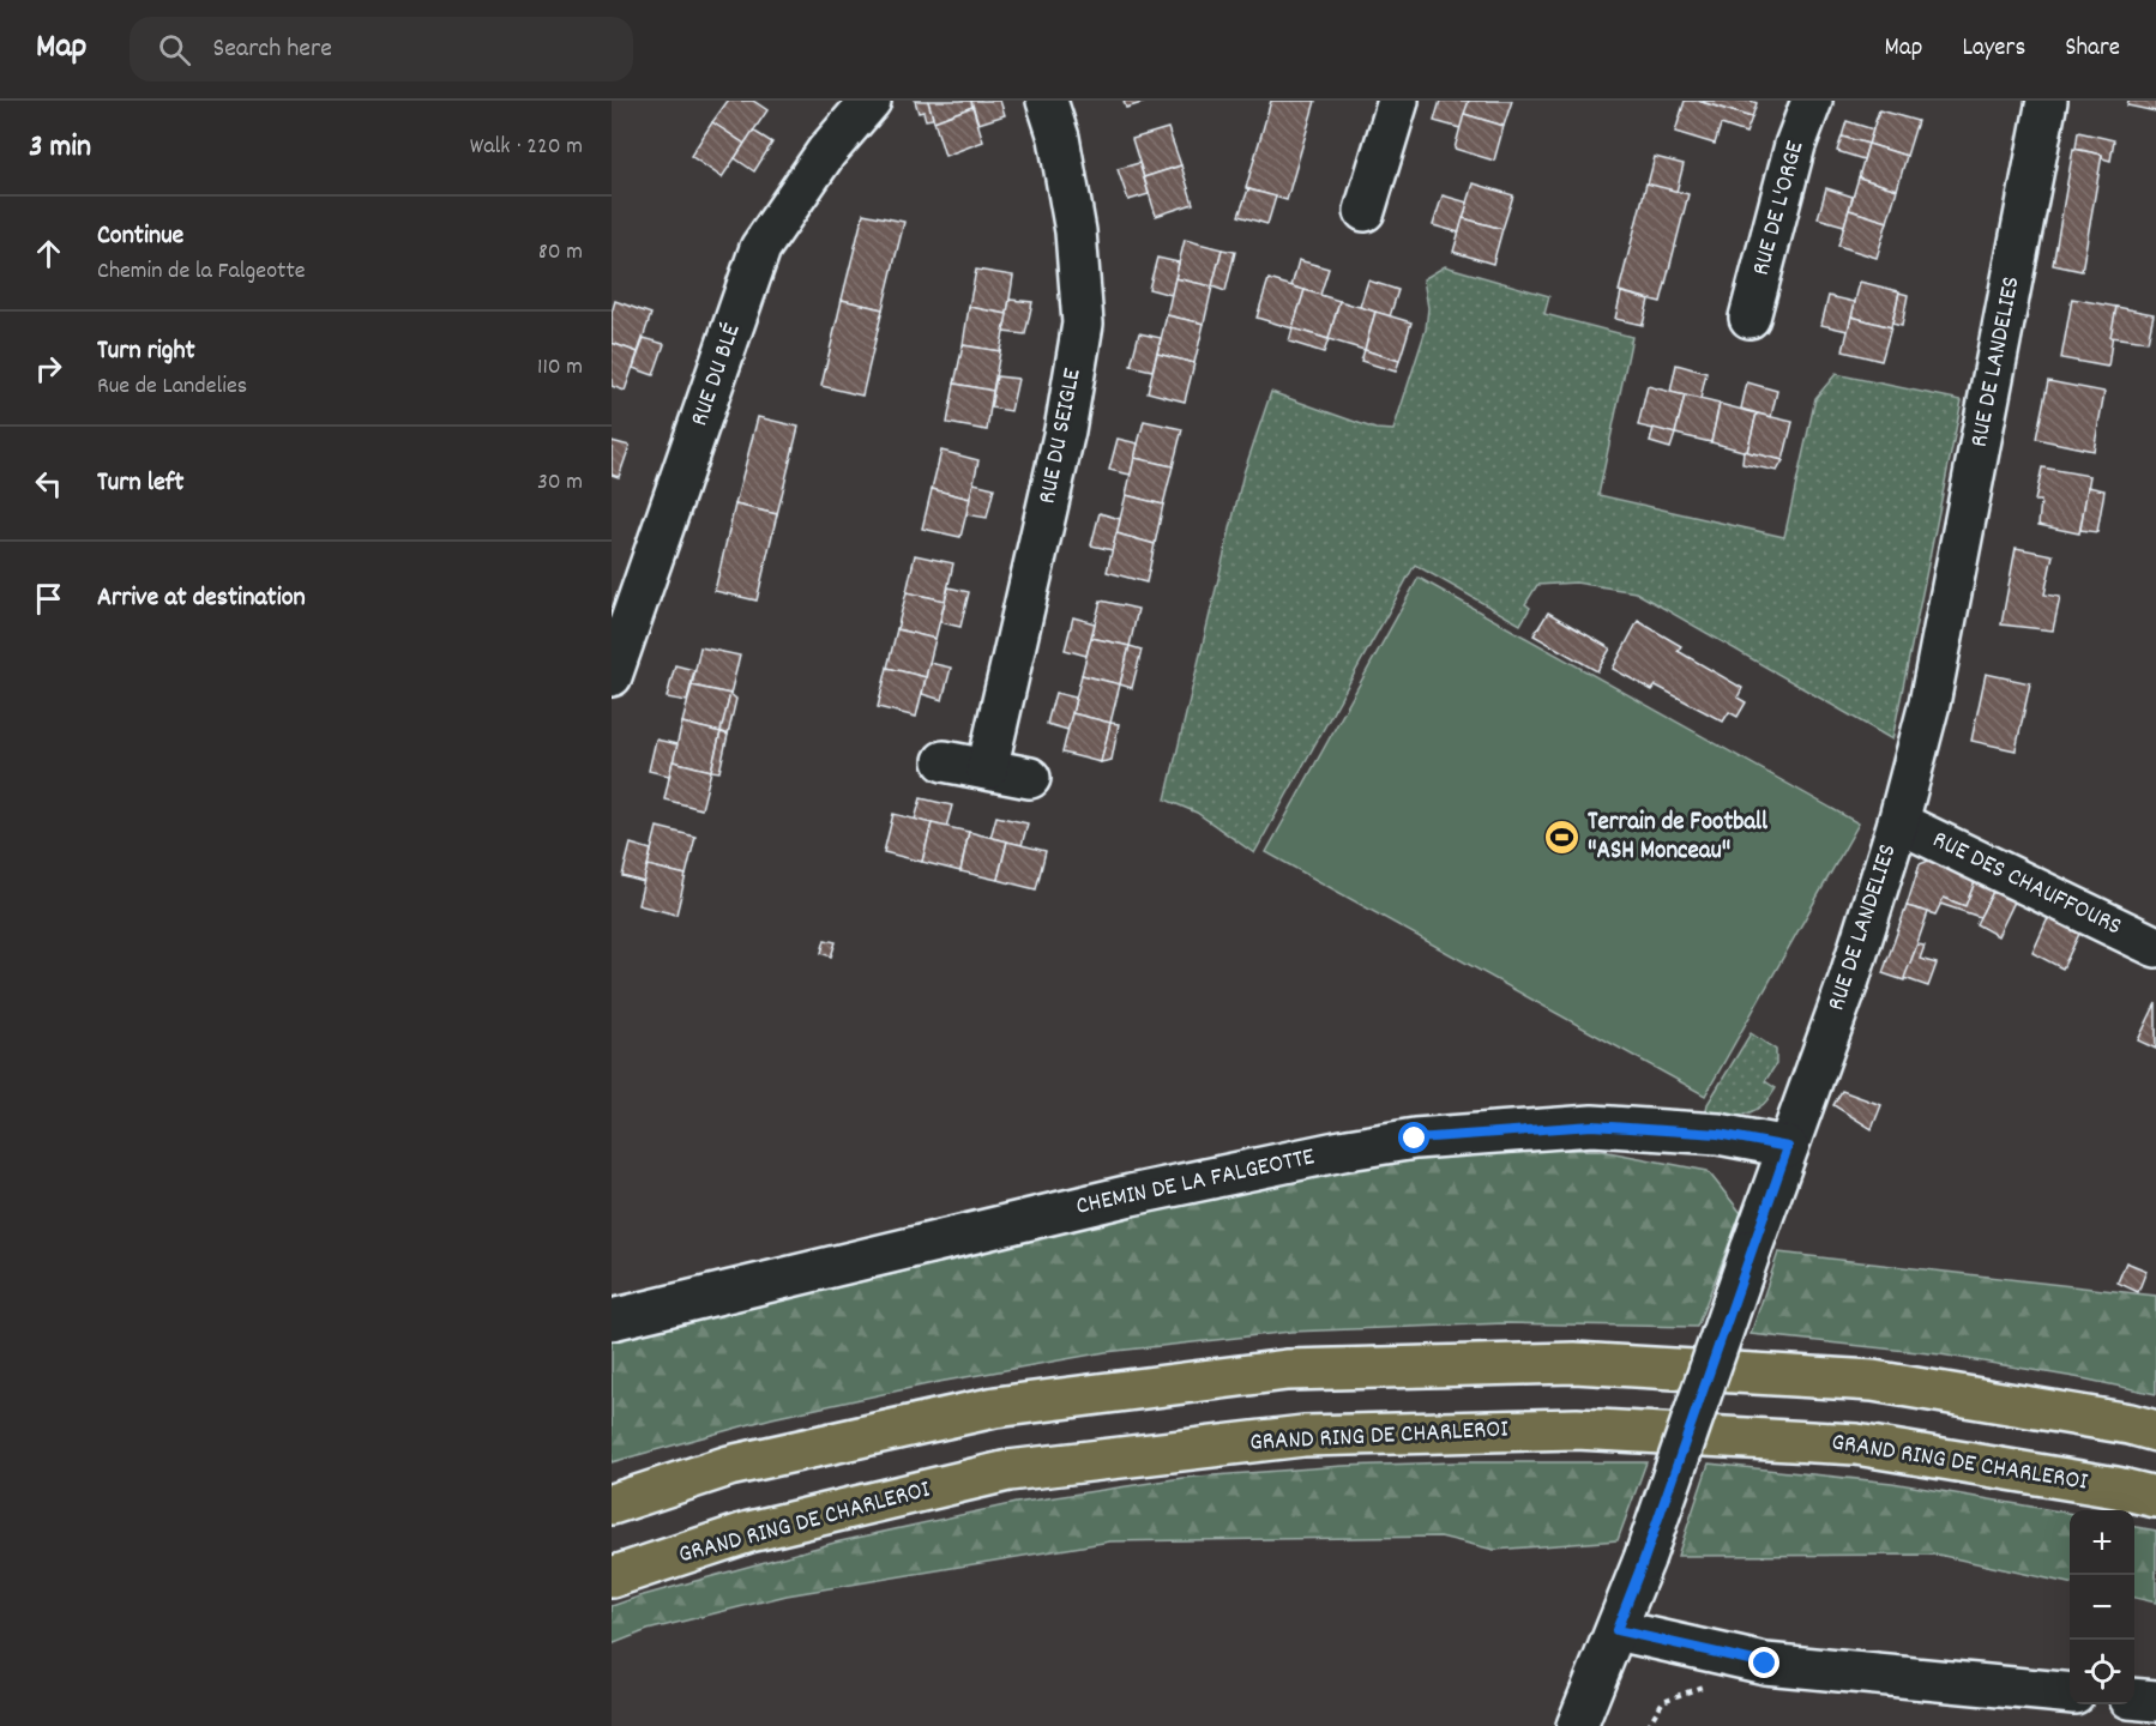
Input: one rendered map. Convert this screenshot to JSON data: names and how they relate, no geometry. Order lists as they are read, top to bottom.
{
  "streets": {
    "highway": ["GRAND RING DE CHARLEROI"],
    "street": [
      "RUE DE L'ORGE",
      "RUE DE LANDELIES",
      "RUE DU BLÉ",
      "RUE DU SEIGLE",
      "RUE DES CHAUFFOURS",
      "CHEMIN DE LA FALGEOTTE"
    ]
  },
  "crossings": [
    ["RUE DE LANDELIES", "RUE DES CHAUFFOURS"],
    ["RUE DE LANDELIES", "CHEMIN DE LA FALGEOTTE"]
  ],
  "places": {
    "sports": ["Terrain de Football \"ASH Monceau\""]
  },
  "page": {
    "header": "Map",
    "search": "Search here",
    "nav": ["Map", "Layers", "Share"],
    "heading": ["3 min", "Walk · 220 m"],
    "list": [
      ["Continue", "Chemin de la Falgeotte", "80 m"],
      ["Turn right", "Rue de Landelies", "110 m"],
      ["Turn left", "30 m"],
      "Arrive at destination"
    ],
    "map_buttons": ["+", "−"]
  }
}
